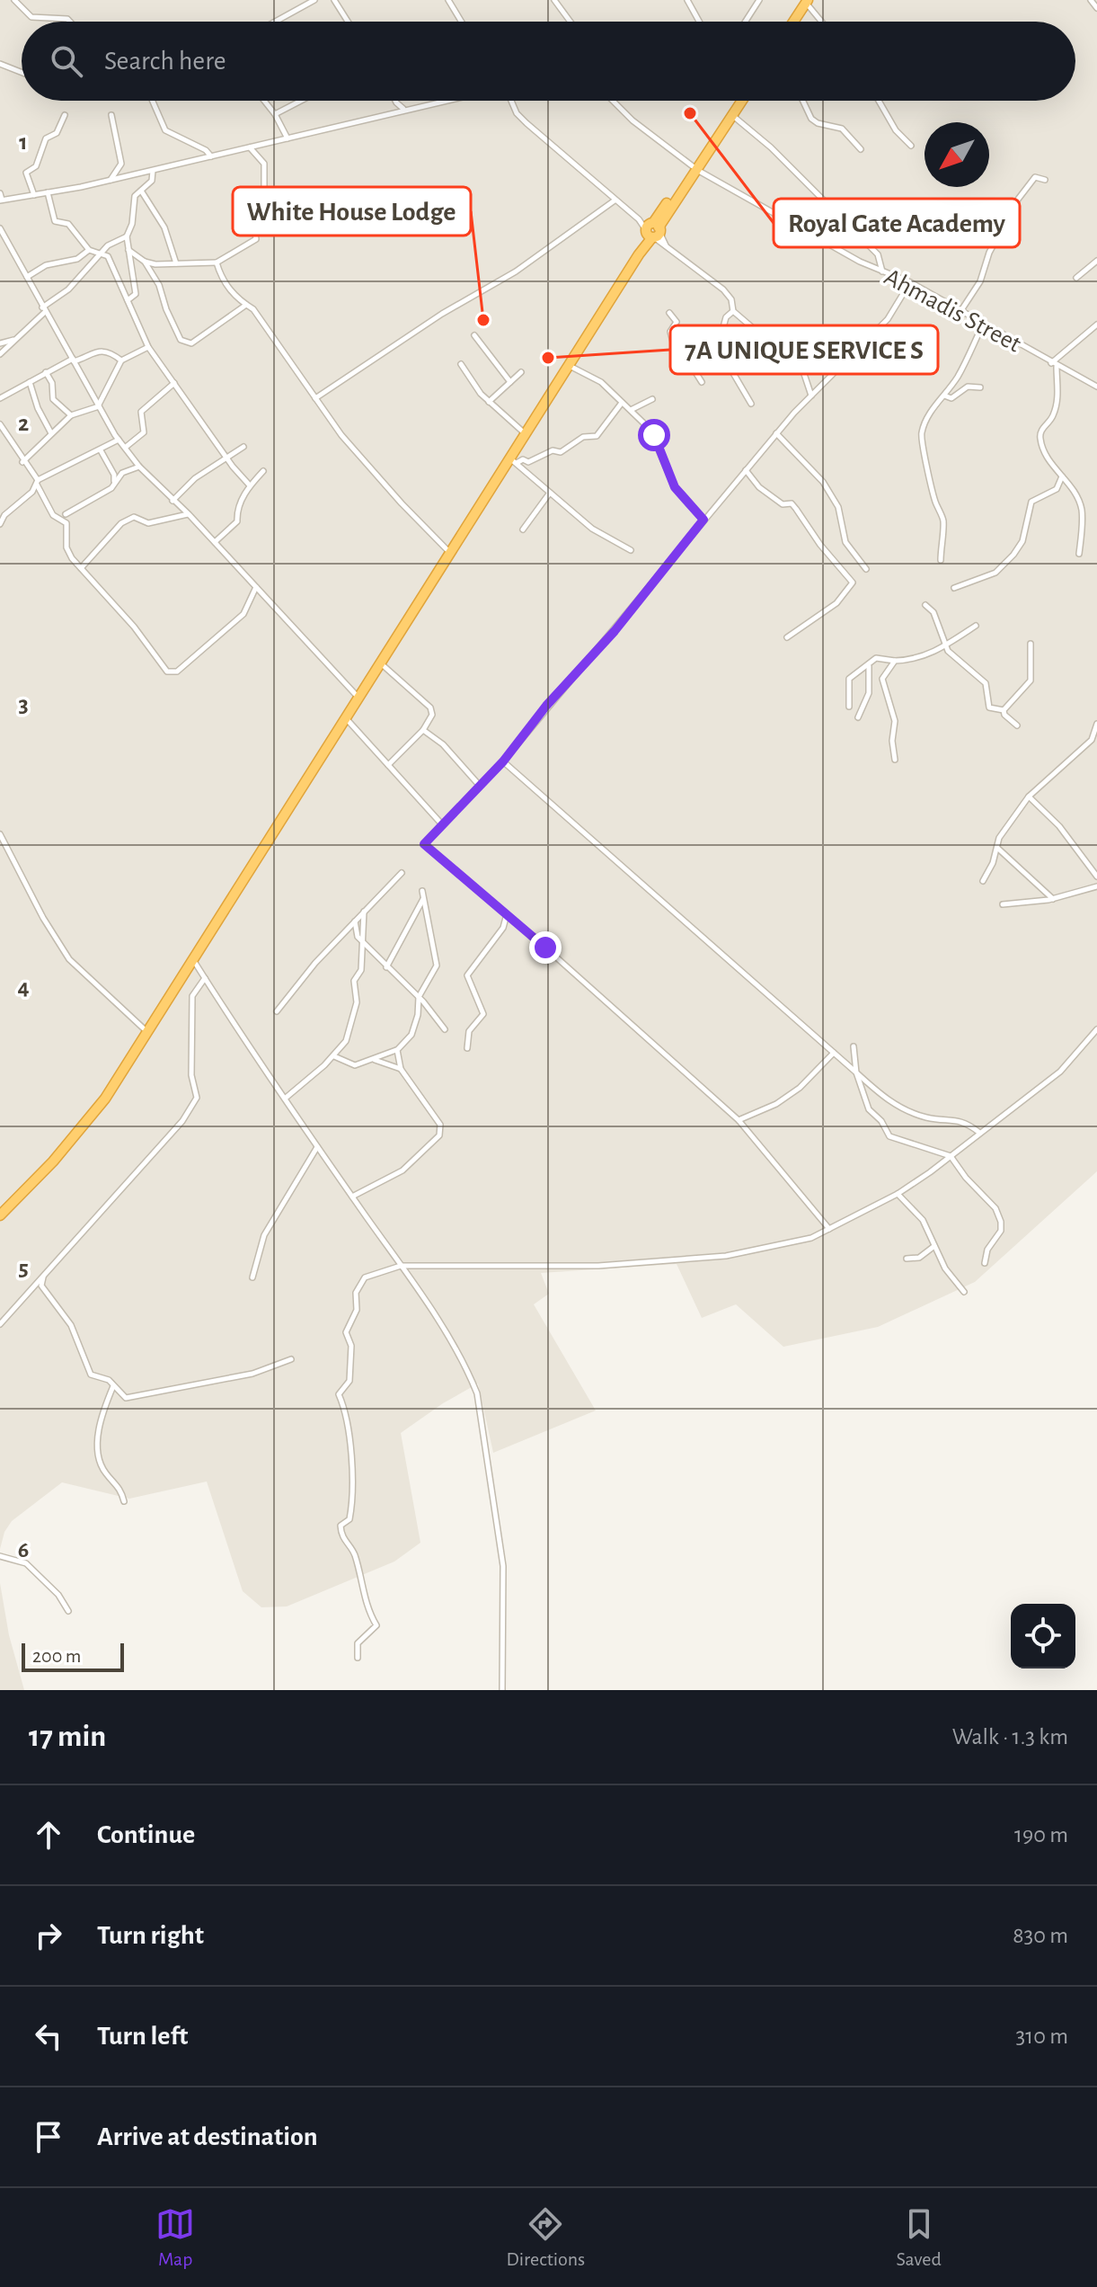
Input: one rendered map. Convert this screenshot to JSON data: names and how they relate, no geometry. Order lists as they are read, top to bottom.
{
  "streets": {
    "street": ["Ahmadis Street"]
  },
  "places": ["Royal Gate Academy", "White House Lodge", "7A UNIQUE SERVICE S"],
  "scale_bar": "200 m",
  "north": "bottom left",
  "page": {
    "search": "Search here",
    "scale": "200 m",
    "heading": ["17 min", "Walk · 1.3 km"],
    "list": [
      ["Continue", "190 m"],
      ["Turn right", "830 m"],
      ["Turn left", "310 m"],
      "Arrive at destination"
    ],
    "nav": ["Map", "Directions", "Saved"]
  },
  "grid": {
    "rows": [
      "1",
      "2",
      "3",
      "4",
      "5",
      "6"
    ]
  }
}
